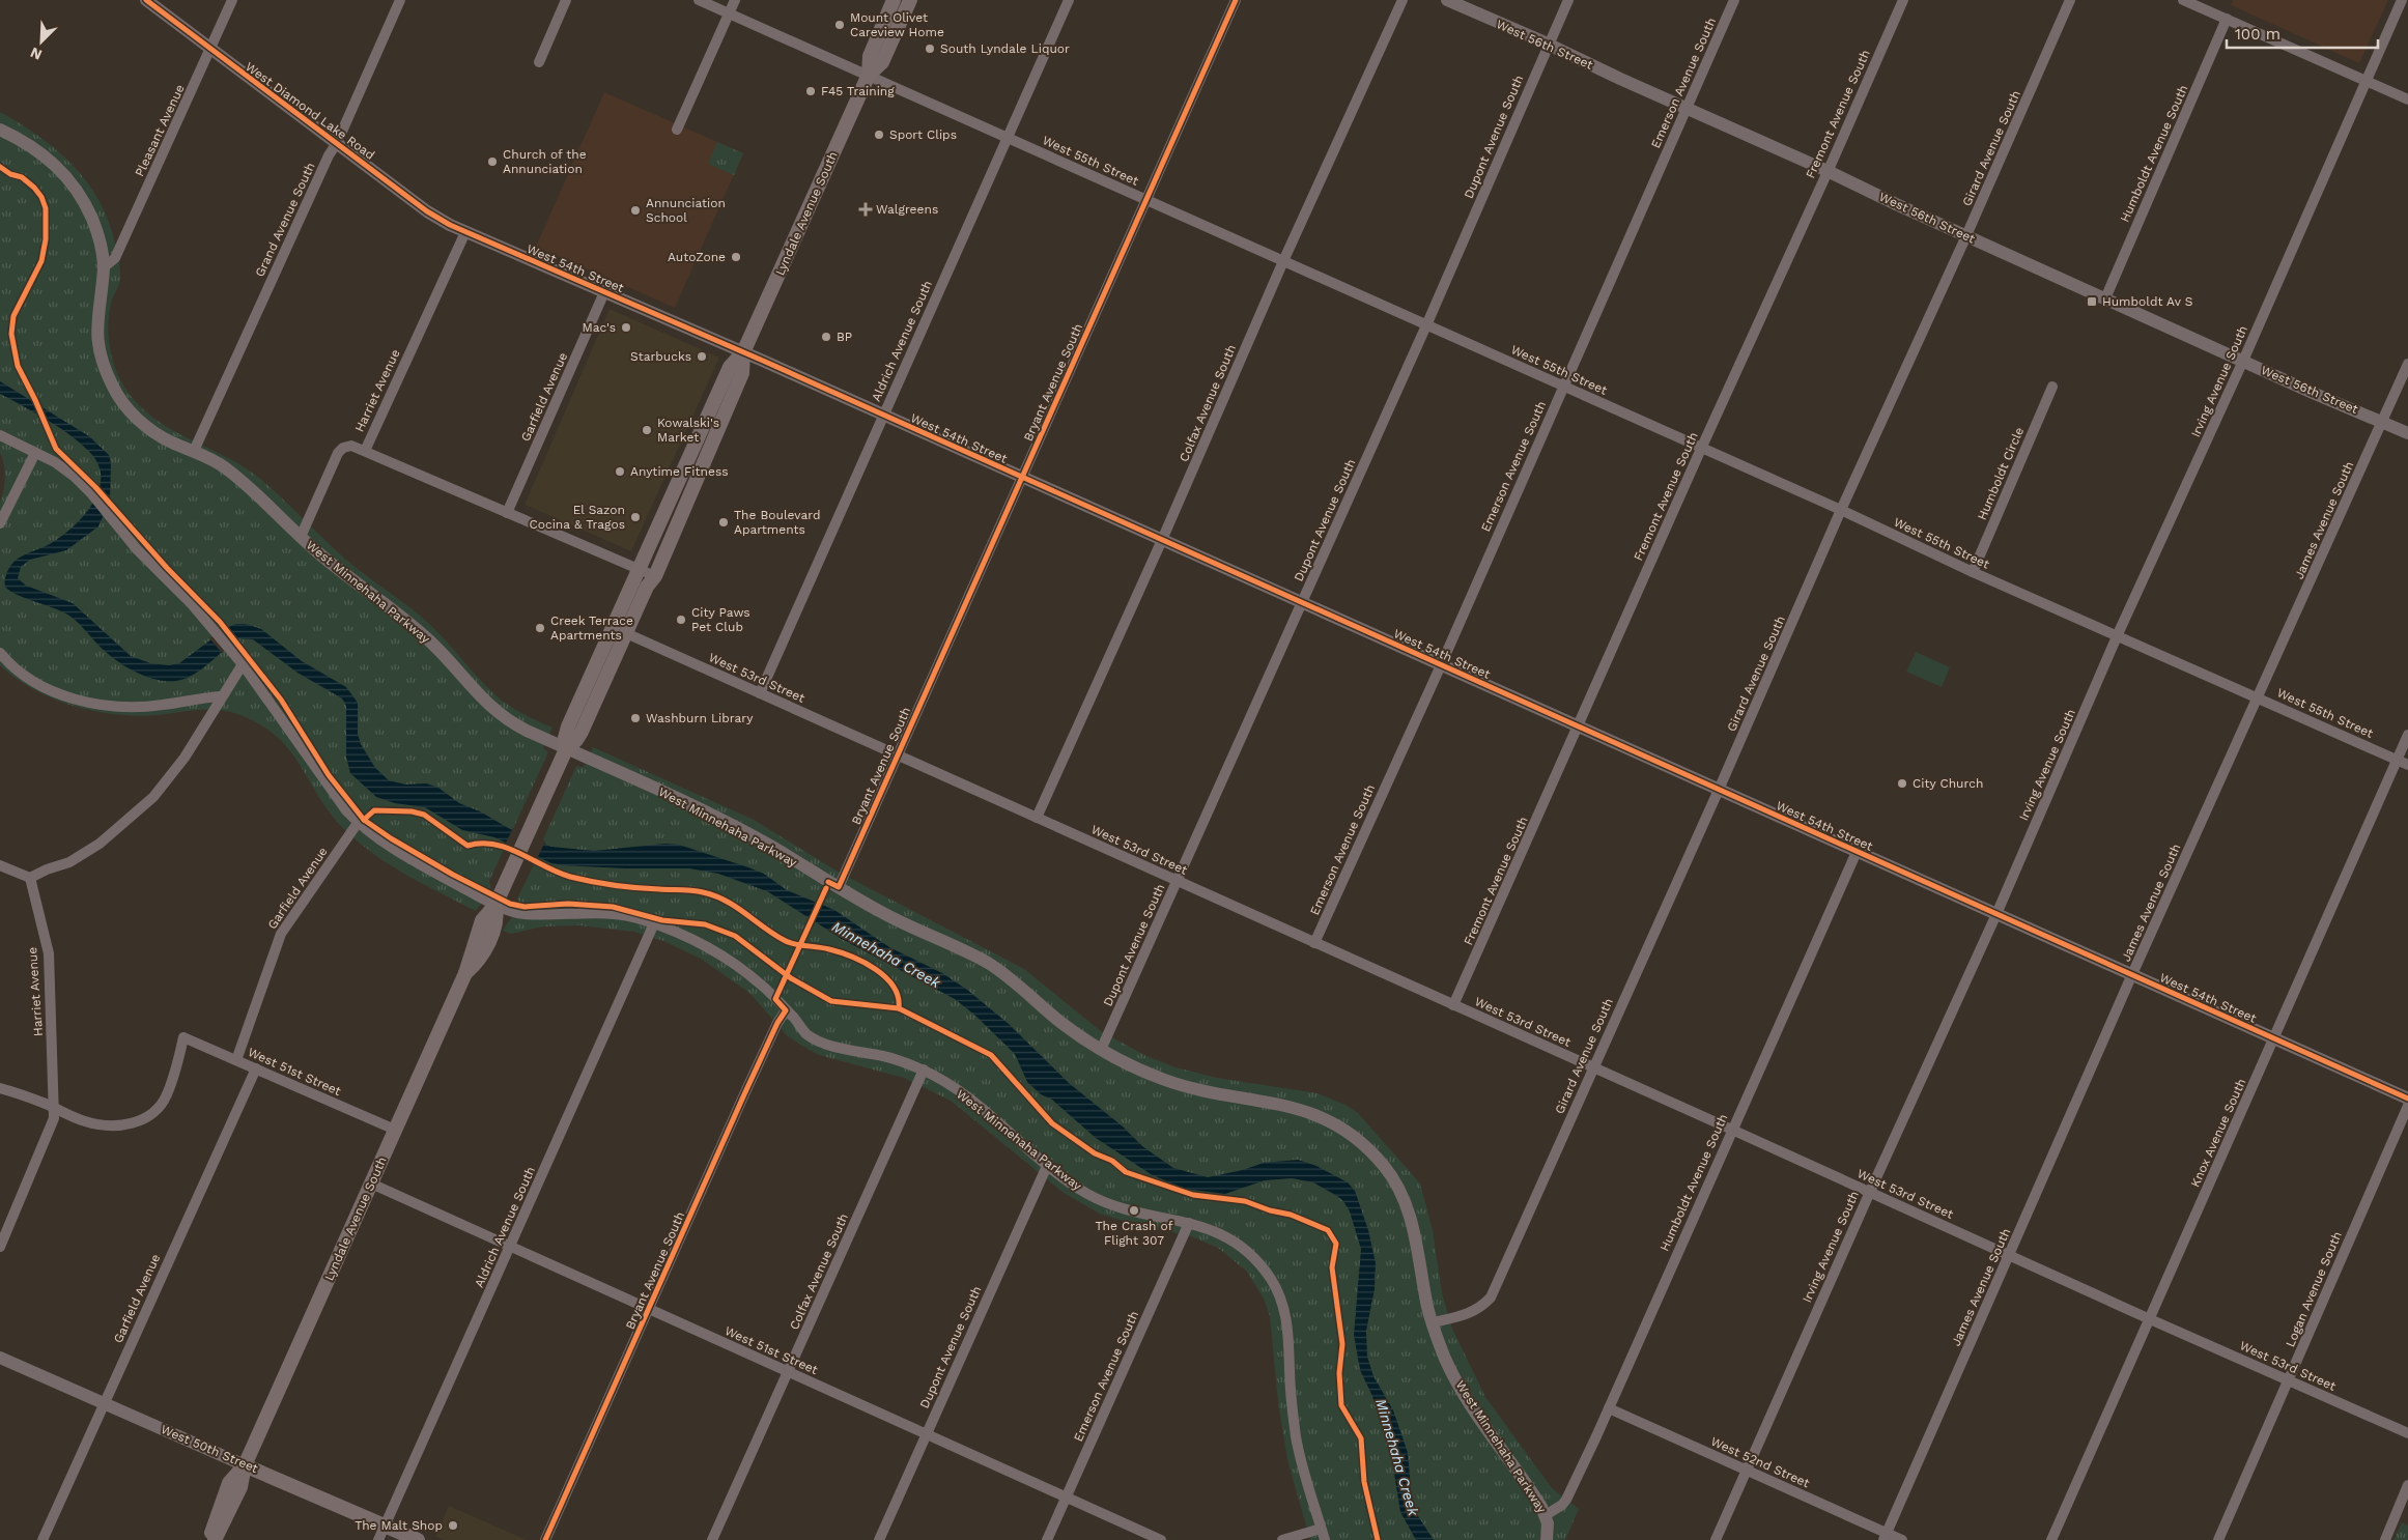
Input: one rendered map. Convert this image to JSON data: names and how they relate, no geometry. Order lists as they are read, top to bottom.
{
  "streets": {
    "main road": ["Lyndale Avenue South", "West 50th Street"],
    "street": [
      "West 56th Street",
      "Emerson Avenue South",
      "West Diamond Lake Road",
      "Fremont Avenue South",
      "Pleasant Avenue",
      "Dupont Avenue South",
      "Girard Avenue South",
      "Humboldt Avenue South",
      "West 55th Street",
      "Grand Avenue South",
      "West 54th Street",
      "Aldrich Avenue South",
      "Irving Avenue South",
      "Bryant Avenue South",
      "Harriet Avenue",
      "Garfield Avenue",
      "Colfax Avenue South",
      "Humboldt Circle",
      "James Avenue South",
      "West Minnehaha Parkway",
      "West 53rd Street",
      "West 51st Street",
      "Knox Avenue South",
      "Logan Avenue South",
      "West 52nd Street"
    ]
  },
  "crossings": [
    ["West 56th Street", "Emerson Avenue South"],
    ["West 56th Street", "Fremont Avenue South"],
    ["West 56th Street", "Dupont Avenue South"],
    ["West 56th Street", "Girard Avenue South"],
    ["West 56th Street", "Humboldt Avenue South"],
    ["West 56th Street", "Irving Avenue South"],
    ["West 56th Street", "James Avenue South"],
    ["Emerson Avenue South", "West 55th Street"],
    ["Emerson Avenue South", "West 54th Street"],
    ["Emerson Avenue South", "West Minnehaha Parkway"],
    ["Emerson Avenue South", "West 53rd Street"],
    ["Emerson Avenue South", "West 51st Street"],
    ["West Diamond Lake Road", "Pleasant Avenue"],
    ["West Diamond Lake Road", "Grand Avenue South"],
    ["West Diamond Lake Road", "West 54th Street"],
    ["West Diamond Lake Road", "Harriet Avenue"],
    ["Fremont Avenue South", "West 55th Street"],
    ["Fremont Avenue South", "West 54th Street"],
    ["Fremont Avenue South", "West 53rd Street"],
    ["Pleasant Avenue", "West Minnehaha Parkway"],
    ["Dupont Avenue South", "West 55th Street"],
    ["Dupont Avenue South", "West 54th Street"],
    ["Dupont Avenue South", "West Minnehaha Parkway"],
    ["Dupont Avenue South", "West 53rd Street"],
    ["Dupont Avenue South", "West 51st Street"],
    ["Girard Avenue South", "West 55th Street"],
    ["Girard Avenue South", "West 54th Street"],
    ["Girard Avenue South", "West Minnehaha Parkway"],
    ["Girard Avenue South", "West 53rd Street"],
    ["Humboldt Avenue South", "West 54th Street"],
    ["Humboldt Avenue South", "West Minnehaha Parkway"],
    ["Humboldt Avenue South", "West 53rd Street"],
    ["Humboldt Avenue South", "West 52nd Street"],
    ["West 55th Street", "Lyndale Avenue South"],
    ["West 55th Street", "Aldrich Avenue South"],
    ["West 55th Street", "Irving Avenue South"],
    ["West 55th Street", "Bryant Avenue South"],
    ["West 55th Street", "Colfax Avenue South"],
    ["West 55th Street", "Humboldt Circle"],
    ["West 55th Street", "James Avenue South"],
    ["West 55th Street", "Knox Avenue South"],
    ["Lyndale Avenue South", "West 54th Street"],
    ["Lyndale Avenue South", "West Minnehaha Parkway"],
    ["Lyndale Avenue South", "West 53rd Street"],
    ["Lyndale Avenue South", "West 51st Street"],
    ["Lyndale Avenue South", "West 50th Street"],
    ["Grand Avenue South", "West Minnehaha Parkway"],
    ["West 54th Street", "Aldrich Avenue South"],
    ["West 54th Street", "Irving Avenue South"],
    ["West 54th Street", "Bryant Avenue South"],
    ["West 54th Street", "Harriet Avenue"],
    ["West 54th Street", "Garfield Avenue"],
    ["West 54th Street", "Colfax Avenue South"],
    ["West 54th Street", "James Avenue South"],
    ["West 54th Street", "Knox Avenue South"],
    ["Aldrich Avenue South", "West Minnehaha Parkway"],
    ["Aldrich Avenue South", "West 53rd Street"],
    ["Aldrich Avenue South", "West 51st Street"],
    ["Aldrich Avenue South", "West 50th Street"],
    ["Irving Avenue South", "West 53rd Street"],
    ["Irving Avenue South", "West 52nd Street"],
    ["Bryant Avenue South", "West Minnehaha Parkway"],
    ["Bryant Avenue South", "West 53rd Street"],
    ["Bryant Avenue South", "West 51st Street"],
    ["Harriet Avenue", "West Minnehaha Parkway"],
    ["Harriet Avenue", "West 51st Street"],
    ["Garfield Avenue", "West Minnehaha Parkway"],
    ["Garfield Avenue", "West 51st Street"],
    ["Garfield Avenue", "West 50th Street"],
    ["Colfax Avenue South", "West Minnehaha Parkway"],
    ["Colfax Avenue South", "West 53rd Street"],
    ["Colfax Avenue South", "West 51st Street"],
    ["James Avenue South", "West 53rd Street"],
    ["James Avenue South", "West 52nd Street"],
    ["West 53rd Street", "Knox Avenue South"],
    ["West 53rd Street", "Logan Avenue South"]
  ],
  "water": ["Minnehaha Creek"],
  "places": {
    "other": [
      "Mount Olivet Careview Home",
      "South Lyndale Liquor",
      "F45 Training",
      "Sport Clips",
      "Church of the Annunciation",
      "Annunciation School",
      "AutoZone",
      "Mac's",
      "BP",
      "Starbucks",
      "Kowalski's Market",
      "Anytime Fitness",
      "El Sazon Cocina & Tragos",
      "The Boulevard Apartments",
      "City Paws Pet Club",
      "Creek Terrace Apartments",
      "Washburn Library",
      "City Church",
      "The Crash of Flight 307",
      "The Malt Shop"
    ],
    "health": ["Walgreens"],
    "transit": ["Humboldt Av S"]
  },
  "scale_bar": "100 m",
  "north": "bottom left"
}
